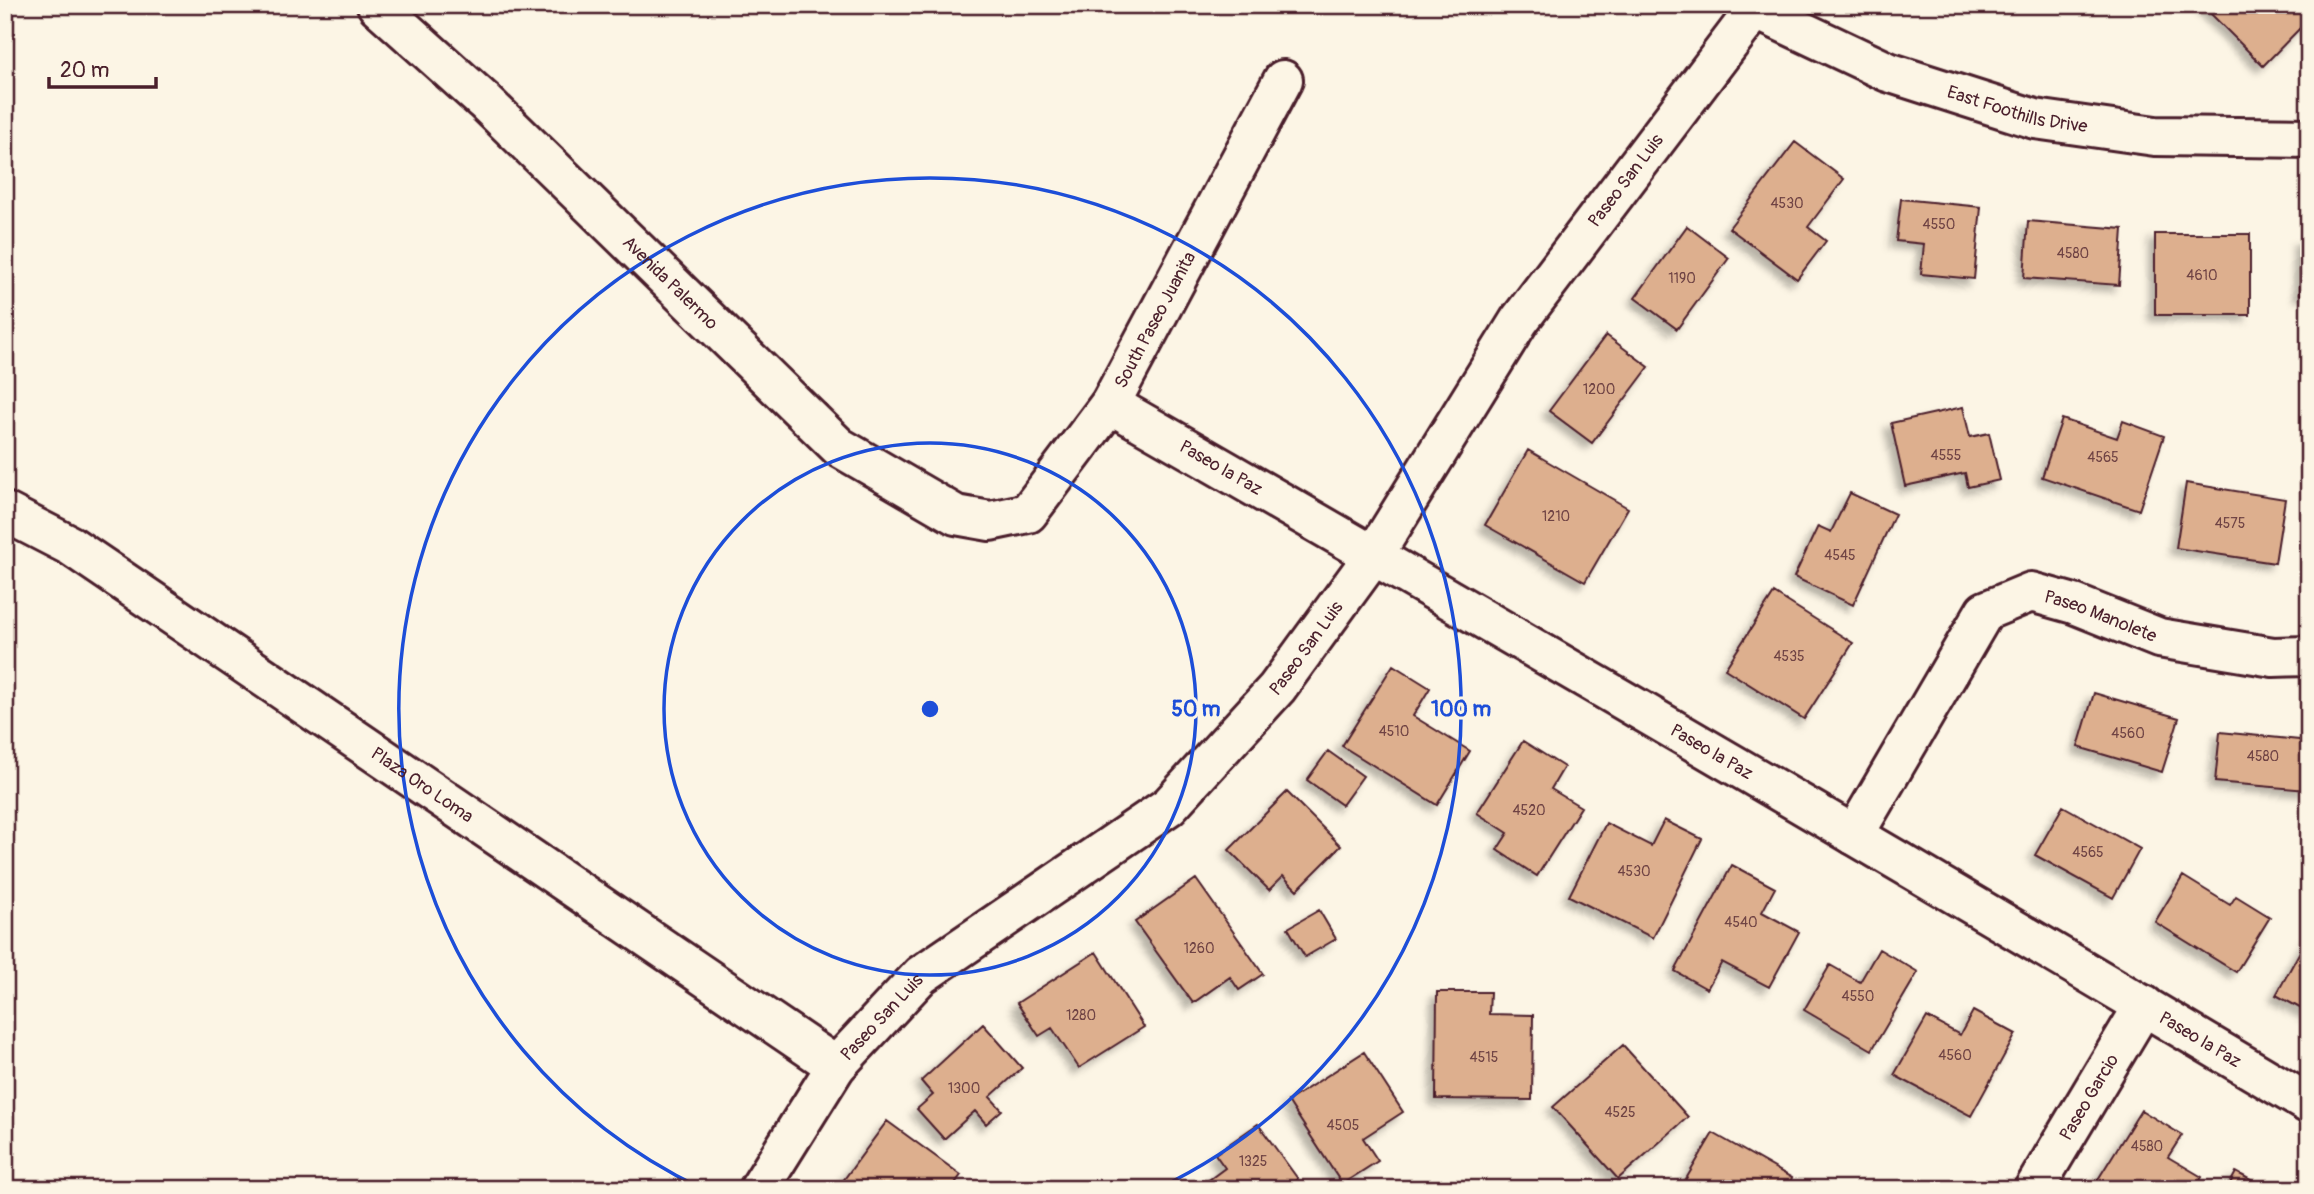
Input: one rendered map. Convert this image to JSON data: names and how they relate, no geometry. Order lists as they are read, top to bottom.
{
  "streets": {
    "street": [
      "East Foothills Drive",
      "Paseo San Luis",
      "Avenida Palermo",
      "South Paseo Juanita",
      "Paseo la Paz",
      "Paseo Manolete",
      "Plaza Oro Loma",
      "Paseo Garcio"
    ]
  },
  "crossings": [
    ["East Foothills Drive", "Paseo San Luis"],
    ["Paseo San Luis", "Paseo la Paz"],
    ["Paseo San Luis", "Plaza Oro Loma"],
    ["Avenida Palermo", "South Paseo Juanita"],
    ["South Paseo Juanita", "Paseo la Paz"],
    ["Paseo la Paz", "Paseo Manolete"],
    ["Paseo la Paz", "Paseo Garcio"]
  ],
  "house_numbers": [
    "4530",
    "4550",
    "4580",
    "4610",
    "1190",
    "1200",
    "4555",
    "4565",
    "1210",
    "4575",
    "4545",
    "4535",
    "4510",
    "4560",
    "4580",
    "4520",
    "4565",
    "4530",
    "4540",
    "1260",
    "4550",
    "1280",
    "4560",
    "4515",
    "1300",
    "4525",
    "4505",
    "4580",
    "1325"
  ],
  "scale_bar": "20 m",
  "rings": ["50 m", "100 m"]
}
